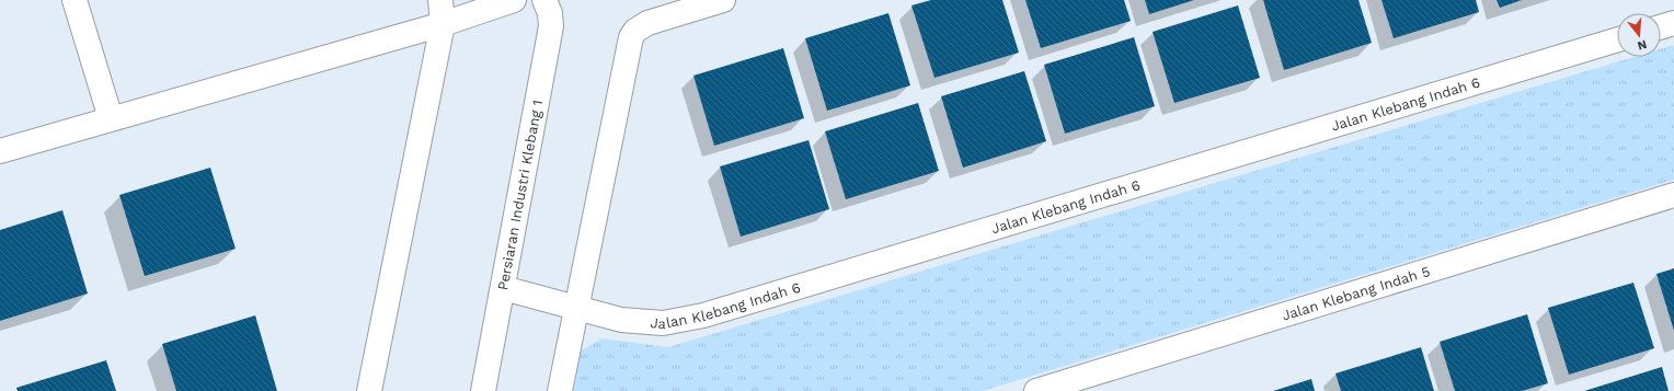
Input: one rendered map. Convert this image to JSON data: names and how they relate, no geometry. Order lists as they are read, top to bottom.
{
  "streets": {
    "street": ["Jalan Klebang Indah 6", "Persiaran Industri Klebang 1", "Jalan Klebang Indah 5"]
  },
  "crossings": [
    ["Jalan Klebang Indah 6", "Persiaran Industri Klebang 1"]
  ],
  "north": "bottom"
}
